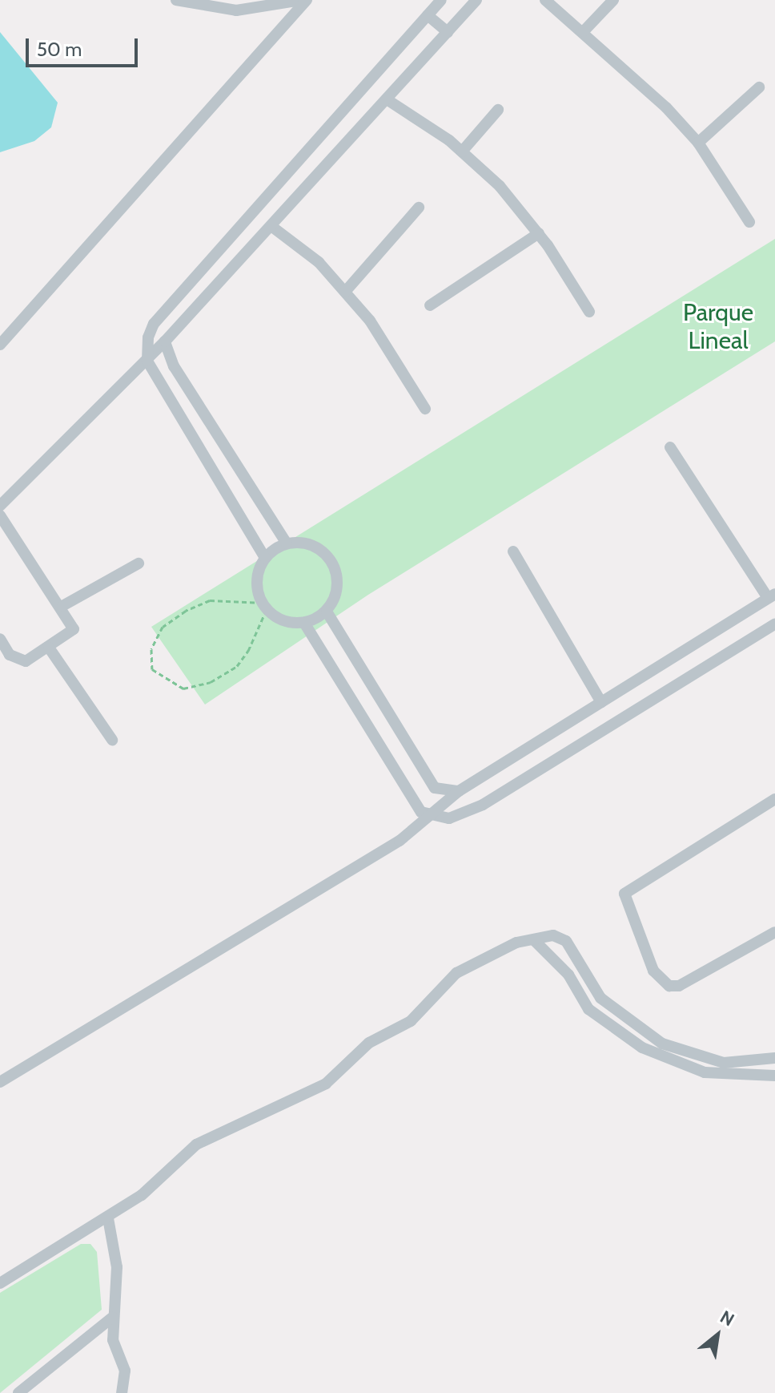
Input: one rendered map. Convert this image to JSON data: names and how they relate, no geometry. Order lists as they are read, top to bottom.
{
  "parks": ["Parque Lineal"],
  "scale_bar": "50 m",
  "north": "top right"
}
